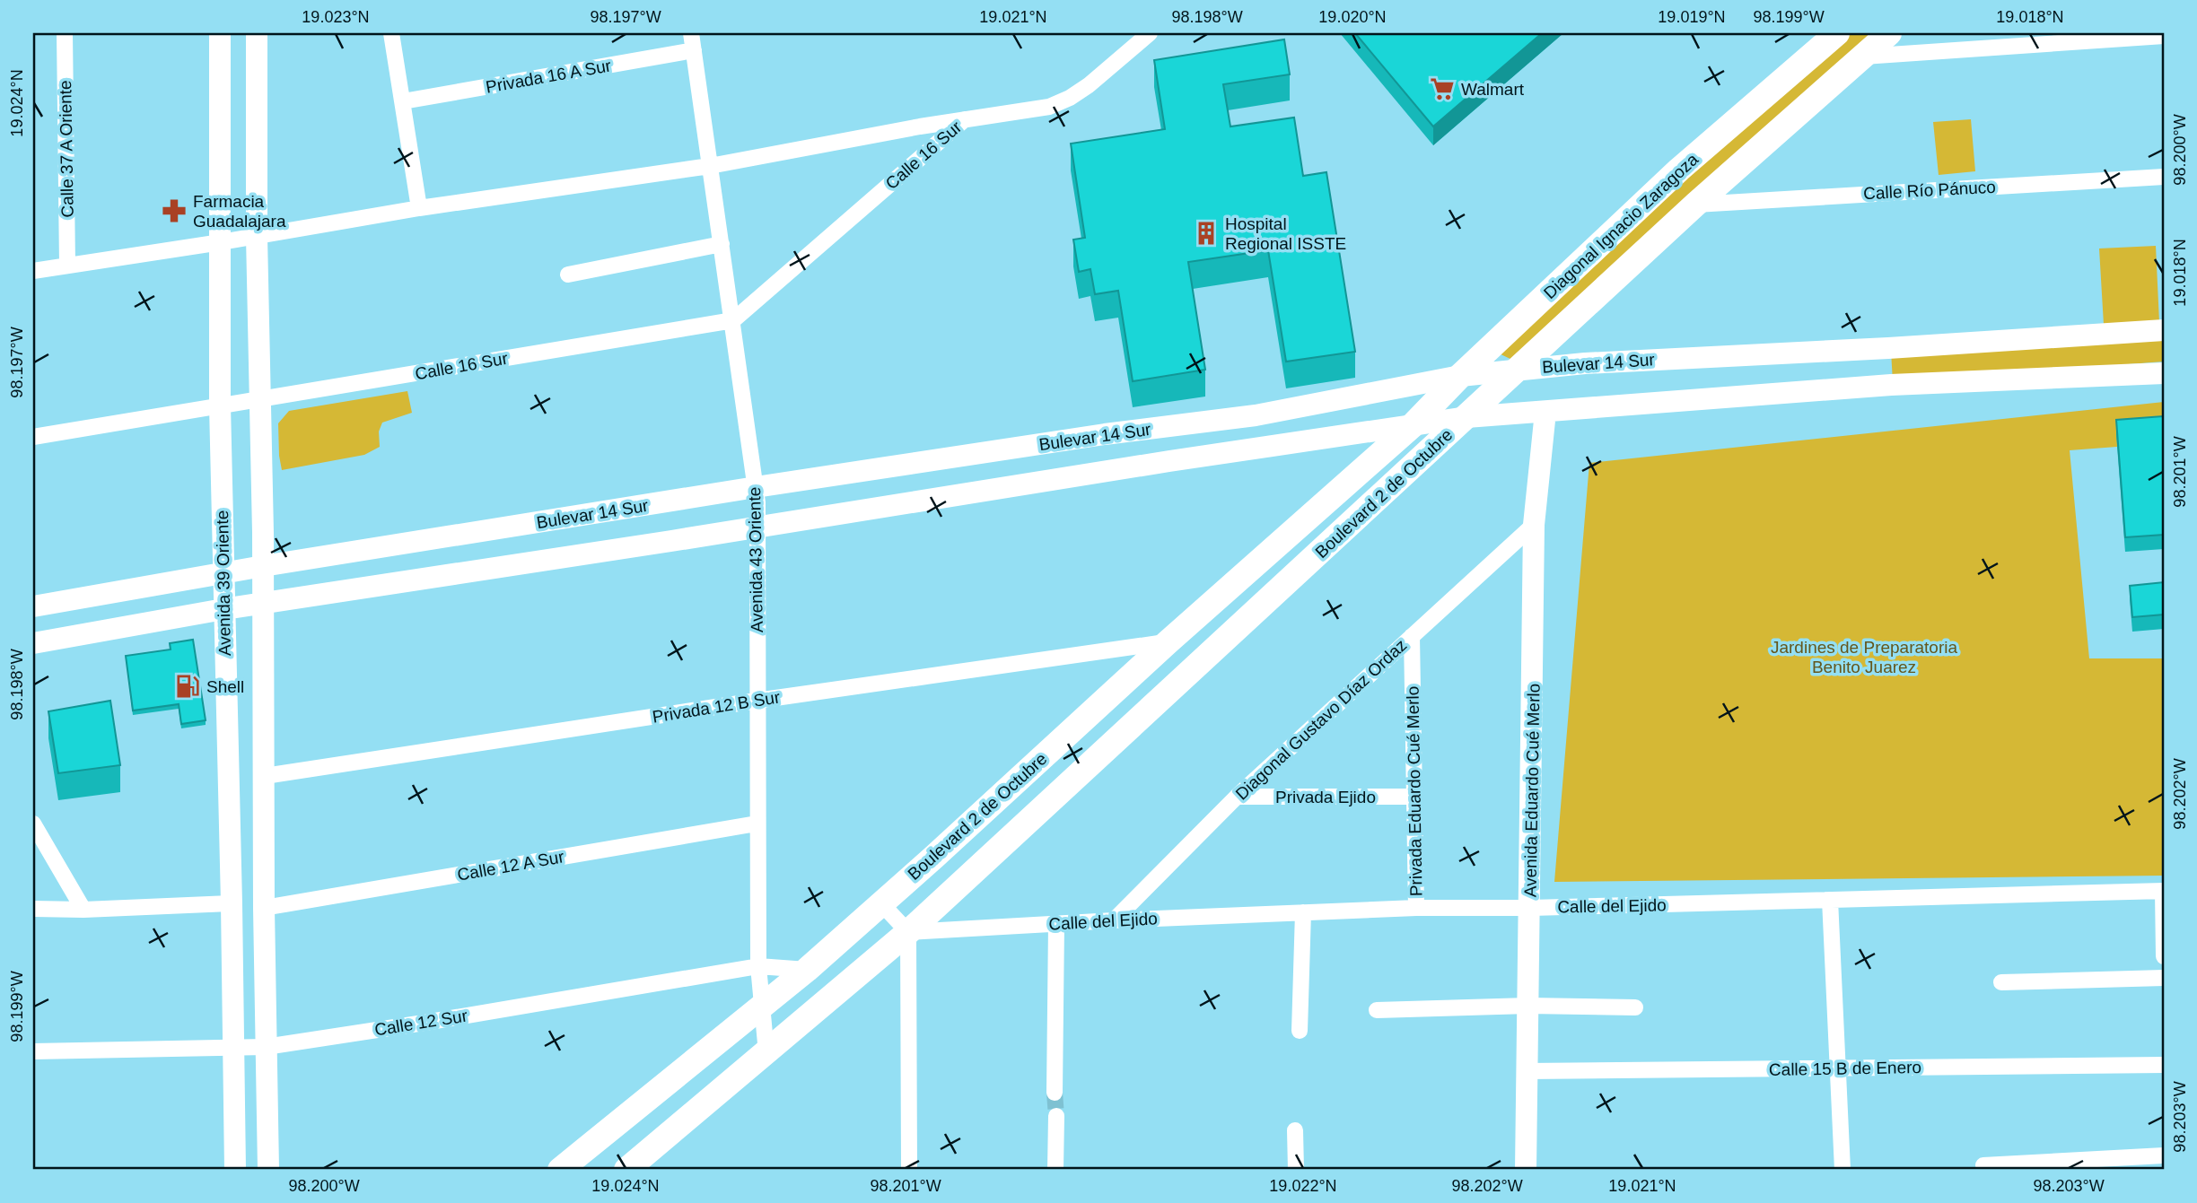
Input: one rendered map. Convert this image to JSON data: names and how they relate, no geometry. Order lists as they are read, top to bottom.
{
  "streets": {
    "main road": [
      "Diagonal Ignacio Zaragoza",
      "Bulevar 14 Sur",
      "Boulevard 2 de Octubre",
      "Avenida 39 Oriente",
      "Avenida Eduardo Cué Merlo"
    ],
    "street": [
      "Privada 16 A Sur",
      "Calle 37 A Oriente",
      "Calle 16 Sur",
      "Calle Río Pánuco",
      "Avenida 43 Oriente",
      "Privada 12 B Sur",
      "Diagonal Gustavo Díaz Ordaz",
      "Privada Eduardo Cué Merlo",
      "Privada Ejido",
      "Calle 12 A Sur",
      "Calle del Ejido",
      "Calle 12 Sur",
      "Calle 15 B de Enero"
    ]
  },
  "crossings": [
    ["Privada 16 A Sur", "Avenida 43 Oriente"],
    ["Calle 37 A Oriente", "Calle 16 Sur"],
    ["Calle 16 Sur", "Avenida 43 Oriente"],
    ["Calle 16 Sur", "Avenida 39 Oriente"],
    ["Calle Río Pánuco", "Diagonal Ignacio Zaragoza"],
    ["Diagonal Ignacio Zaragoza", "Bulevar 14 Sur"],
    ["Diagonal Ignacio Zaragoza", "Boulevard 2 de Octubre"],
    ["Bulevar 14 Sur", "Boulevard 2 de Octubre"],
    ["Bulevar 14 Sur", "Avenida 43 Oriente"],
    ["Bulevar 14 Sur", "Avenida 39 Oriente"],
    ["Bulevar 14 Sur", "Avenida Eduardo Cué Merlo"],
    ["Boulevard 2 de Octubre", "Avenida 43 Oriente"],
    ["Boulevard 2 de Octubre", "Privada 12 B Sur"],
    ["Boulevard 2 de Octubre", "Calle del Ejido"],
    ["Boulevard 2 de Octubre", "Calle 12 Sur"],
    ["Avenida 43 Oriente", "Privada 12 B Sur"],
    ["Avenida 43 Oriente", "Calle 12 A Sur"],
    ["Avenida 43 Oriente", "Calle 12 Sur"],
    ["Avenida 39 Oriente", "Calle 12 Sur"],
    ["Diagonal Gustavo Díaz Ordaz", "Avenida Eduardo Cué Merlo"],
    ["Diagonal Gustavo Díaz Ordaz", "Privada Eduardo Cué Merlo"],
    ["Diagonal Gustavo Díaz Ordaz", "Privada Ejido"],
    ["Diagonal Gustavo Díaz Ordaz", "Calle del Ejido"],
    ["Avenida Eduardo Cué Merlo", "Calle del Ejido"],
    ["Avenida Eduardo Cué Merlo", "Calle 15 B de Enero"],
    ["Privada Eduardo Cué Merlo", "Privada Ejido"],
    ["Privada Eduardo Cué Merlo", "Calle del Ejido"]
  ],
  "parks": ["Jardines de Preparatoria Benito Juarez"],
  "places": {
    "supermarket": ["Walmart"],
    "pharmacy": ["Farmacia Guadalajara"],
    "building": ["Hospital Regional ISSTE"],
    "fuel station": ["Shell"]
  },
  "coordinates": [
    "19.023°N",
    "98.197°W",
    "19.021°N",
    "98.198°W",
    "19.020°N",
    "19.019°N",
    "98.199°W",
    "19.018°N",
    "19.024°N",
    "98.200°W",
    "98.201°W",
    "98.202°W",
    "98.203°W",
    "19.022°N"
  ]
}
